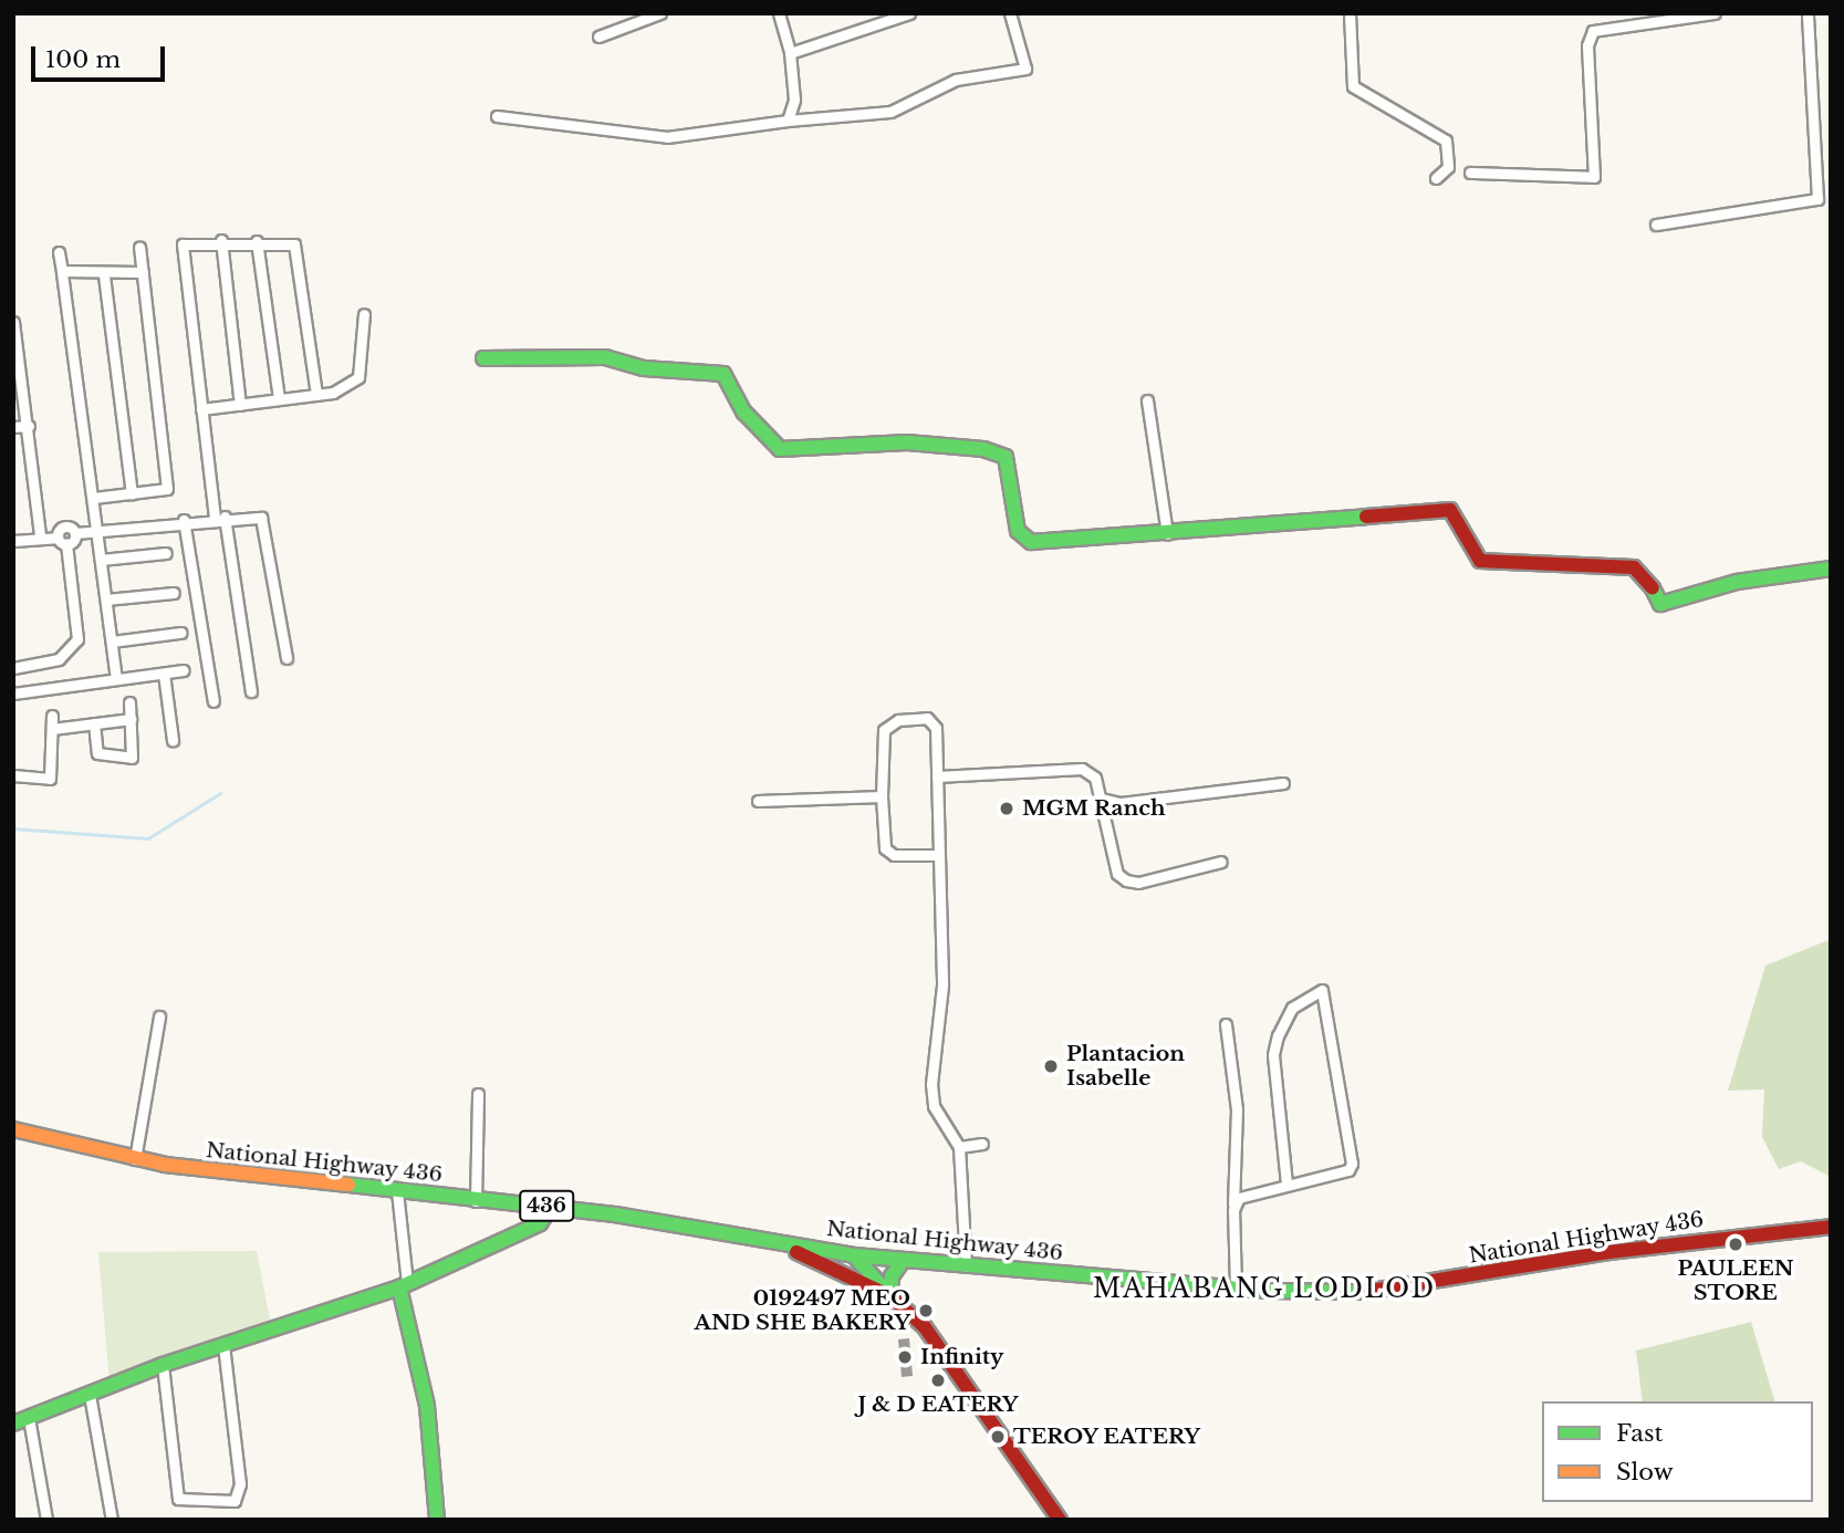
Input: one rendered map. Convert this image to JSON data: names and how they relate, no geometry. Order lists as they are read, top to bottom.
{
  "streets": {
    "main road": ["National Highway 436", "436"]
  },
  "districts": ["MAHABANG LODLOD"],
  "places": [
    "MGM Ranch",
    "Plantacion Isabelle",
    "PAULEEN STORE",
    "0192497 MEO AND SHE BAKERY",
    "Infinity",
    "J & D EATERY",
    "TEROY EATERY"
  ],
  "legend": ["Fast", "Slow"],
  "scale_bar": "100 m"
}
